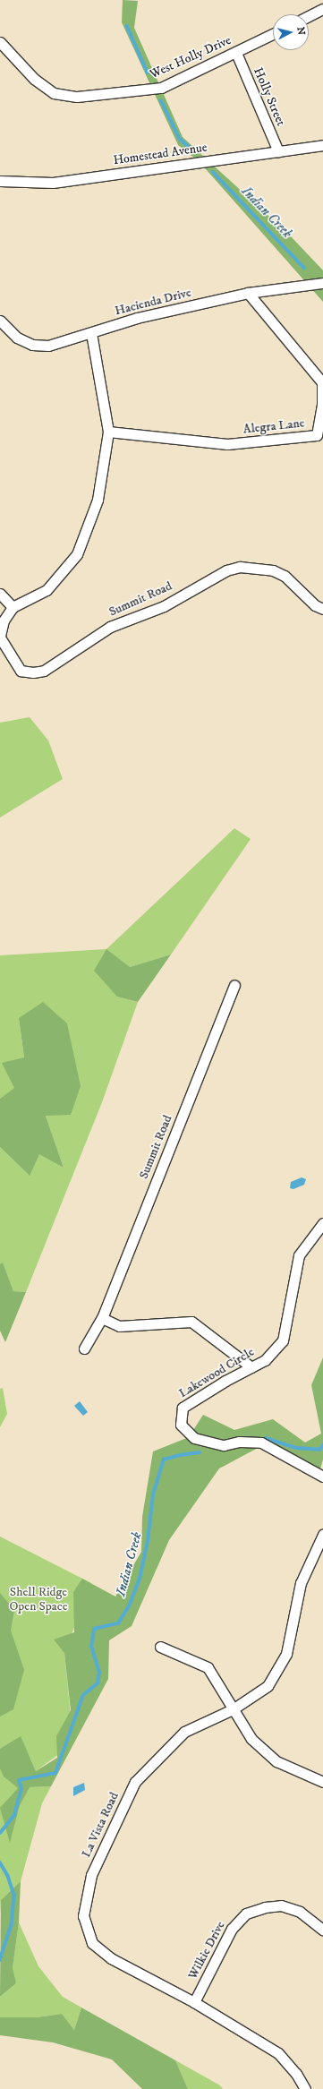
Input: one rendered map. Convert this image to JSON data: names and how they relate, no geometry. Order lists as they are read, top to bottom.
{
  "streets": {
    "street": [
      "West Holly Drive",
      "Holly Street",
      "Homestead Avenue",
      "Hacienda Drive",
      "Alegra Lane",
      "Summit Road",
      "Lakewood Circle",
      "La Vista Road",
      "Wilkie Drive"
    ]
  },
  "crossings": [
    ["West Holly Drive", "Holly Street"],
    ["Holly Street", "Homestead Avenue"],
    ["Hacienda Drive", "Alegra Lane"],
    ["La Vista Road", "Wilkie Drive"]
  ],
  "water": ["Indian Creek"],
  "parks": ["Shell Ridge Open Space"],
  "north": "right"
}
